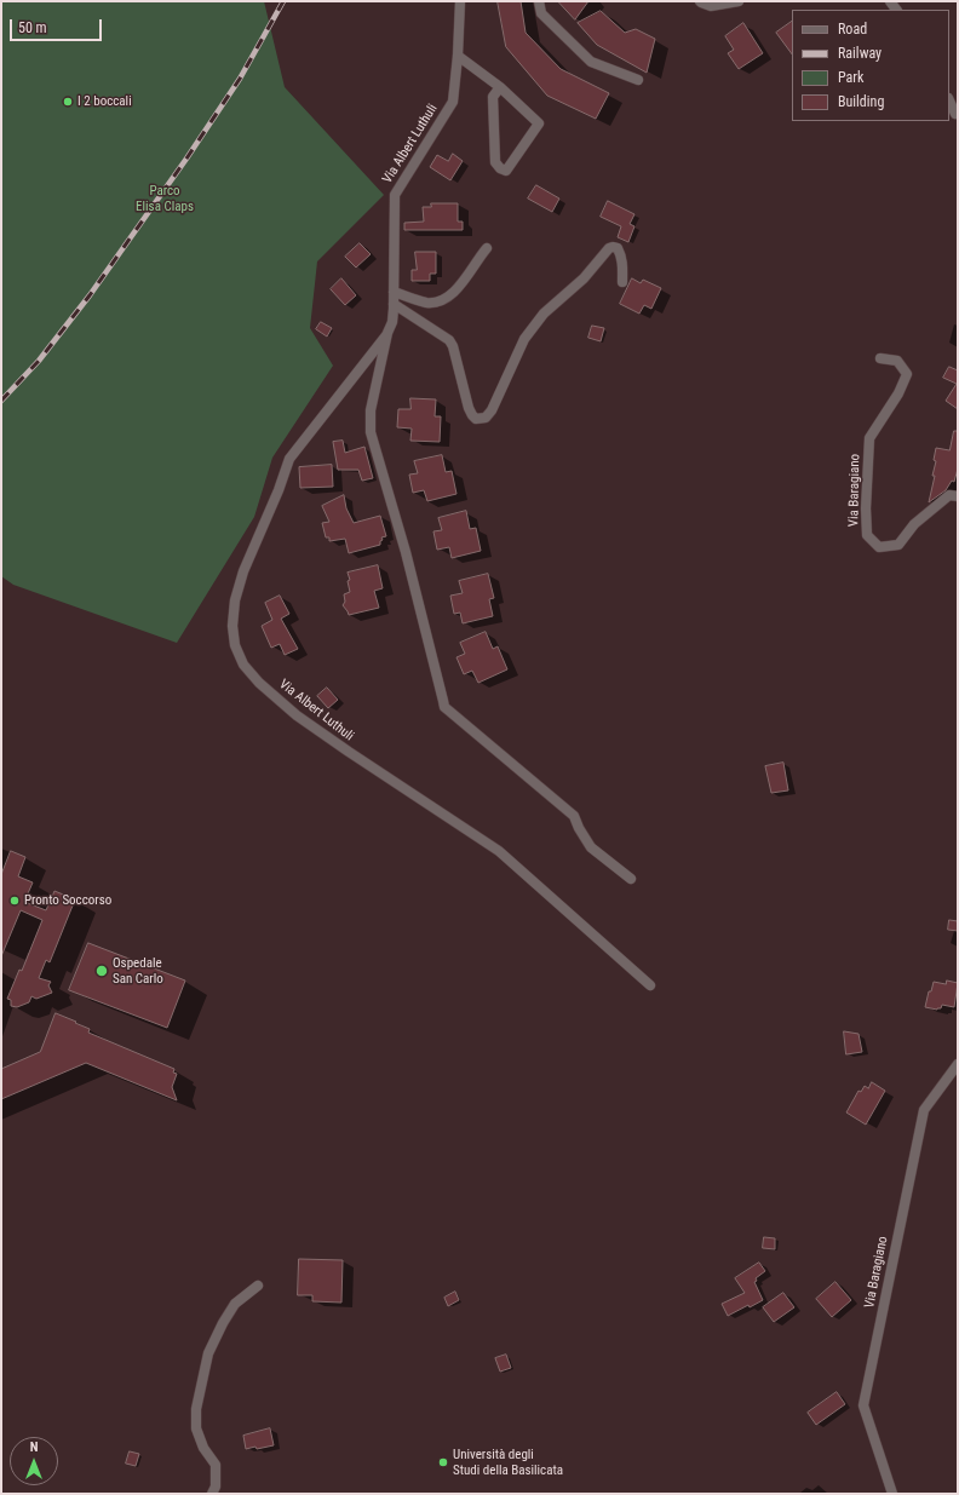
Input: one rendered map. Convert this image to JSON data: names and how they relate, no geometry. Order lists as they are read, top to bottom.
{
  "streets": {
    "street": ["Via Albert Luthuli", "Via Baragiano"]
  },
  "parks": ["Parco Elisa Claps"],
  "places": [
    "I 2 boccali",
    "Pronto Soccorso",
    "Ospedale San Carlo",
    "Università degli Studi della Basilicata"
  ],
  "legend": [
    "Road",
    "Railway",
    "Park",
    "Building"
  ],
  "scale_bar": "50 m",
  "north": "top"
}
